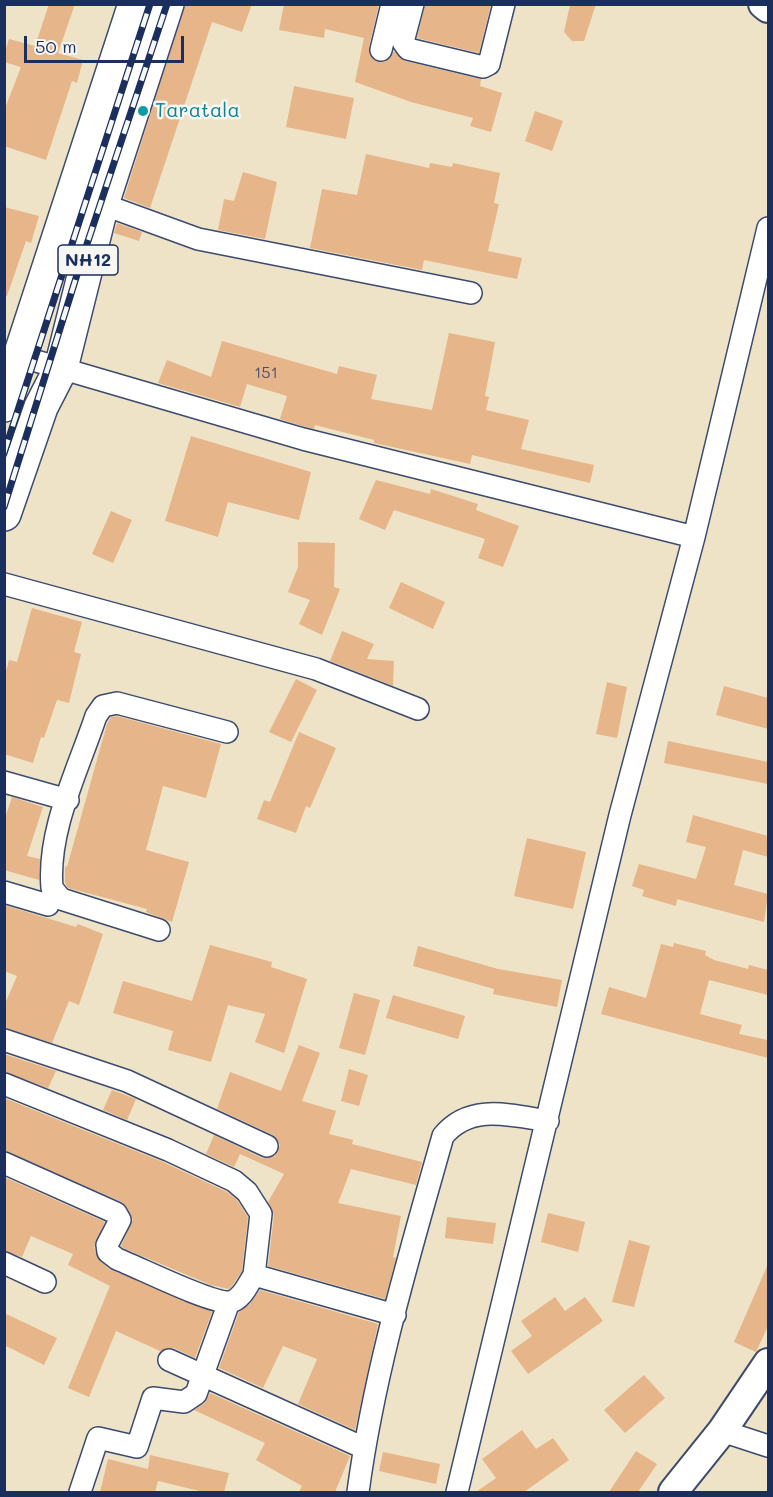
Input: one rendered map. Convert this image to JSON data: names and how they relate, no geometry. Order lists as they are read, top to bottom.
{
  "streets": {
    "highway": ["NH12"]
  },
  "places": ["Taratala"],
  "house_numbers": ["151"],
  "scale_bar": "50 m"
}
